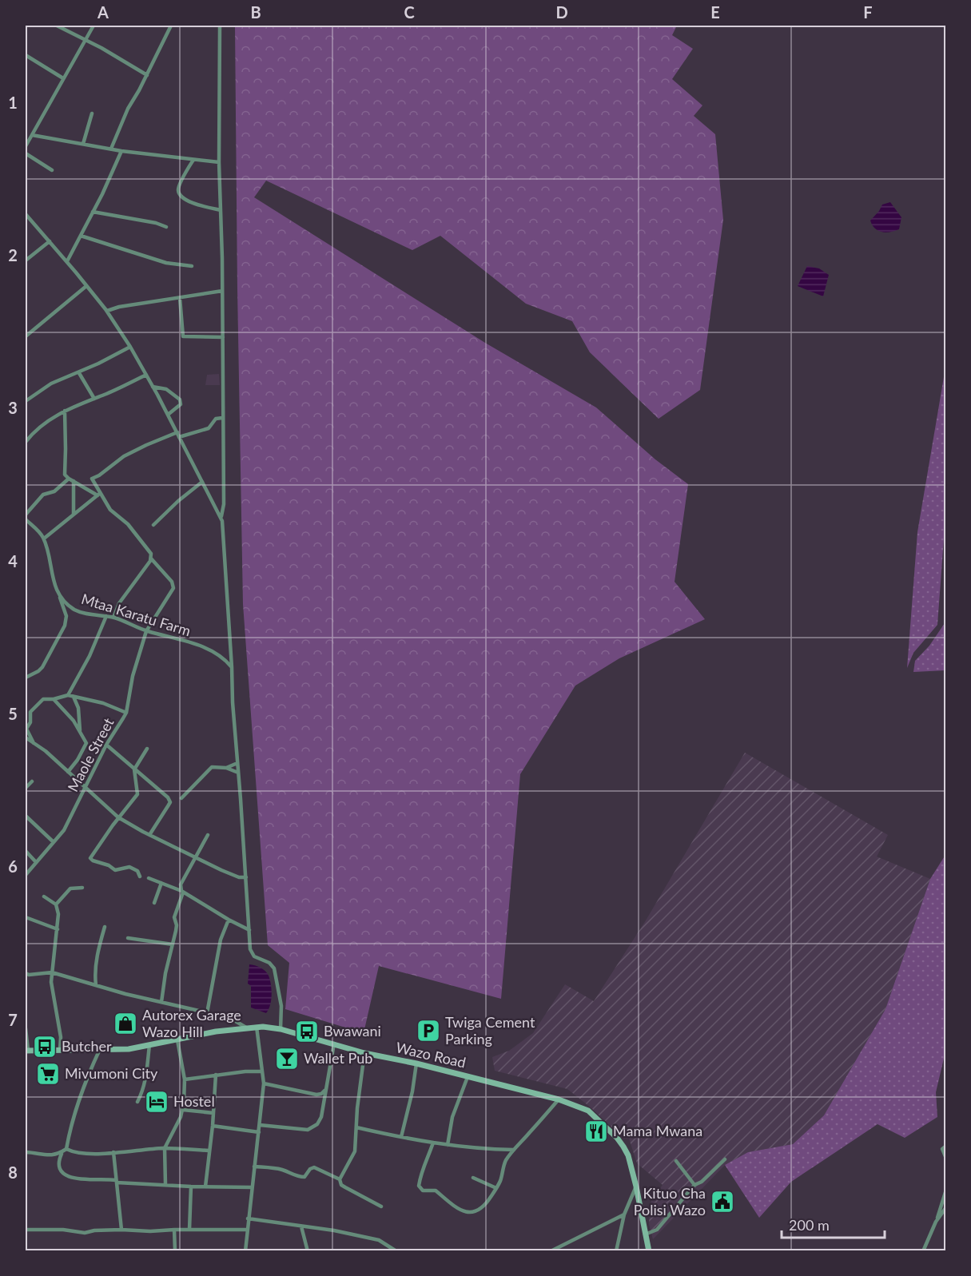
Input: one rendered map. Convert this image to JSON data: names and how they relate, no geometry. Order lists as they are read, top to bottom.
{
  "streets": {
    "main road": ["Wazo Road"],
    "street": ["Mtaa Karatu Farm", "Maole Street"]
  },
  "crossings": [
    ["Mtaa Karatu Farm", "Maole Street"]
  ],
  "places": {
    "shop": ["Autorex Garage Wazo Hill"],
    "parking": ["Twiga Cement Parking"],
    "bus stop": ["Bwawani", "Butcher"],
    "bar": ["Wallet Pub"],
    "supermarket": ["Mivumoni City"],
    "hotel": ["Hostel"],
    "restaurant": ["Mama Mwana"],
    "public building": ["Kituo Cha Polisi Wazo"]
  },
  "scale_bar": "200 m",
  "grid": {
    "columns": [
      "A",
      "B",
      "C",
      "D",
      "E",
      "F"
    ],
    "rows": [
      "1",
      "2",
      "3",
      "4",
      "5",
      "6",
      "7",
      "8"
    ]
  }
}
